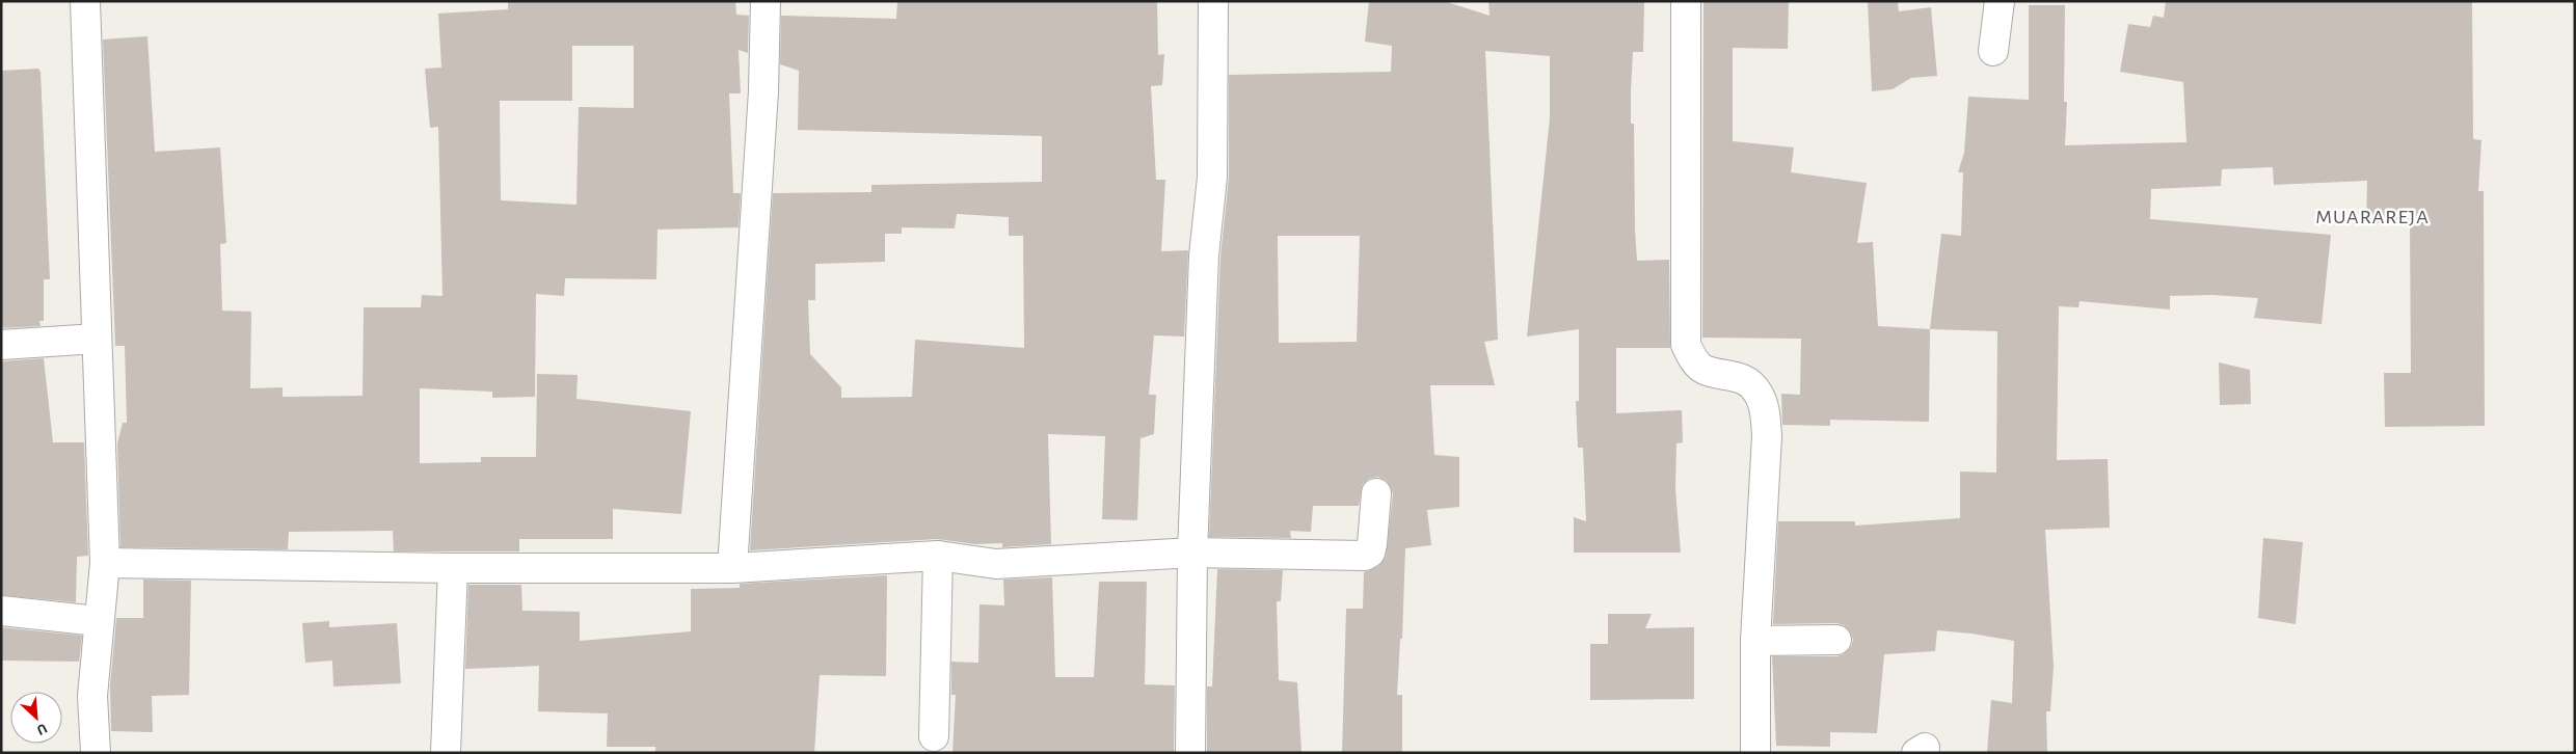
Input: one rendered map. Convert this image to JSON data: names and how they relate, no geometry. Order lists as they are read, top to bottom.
{
  "districts": ["MUARAREJA"],
  "north": "bottom right"
}
